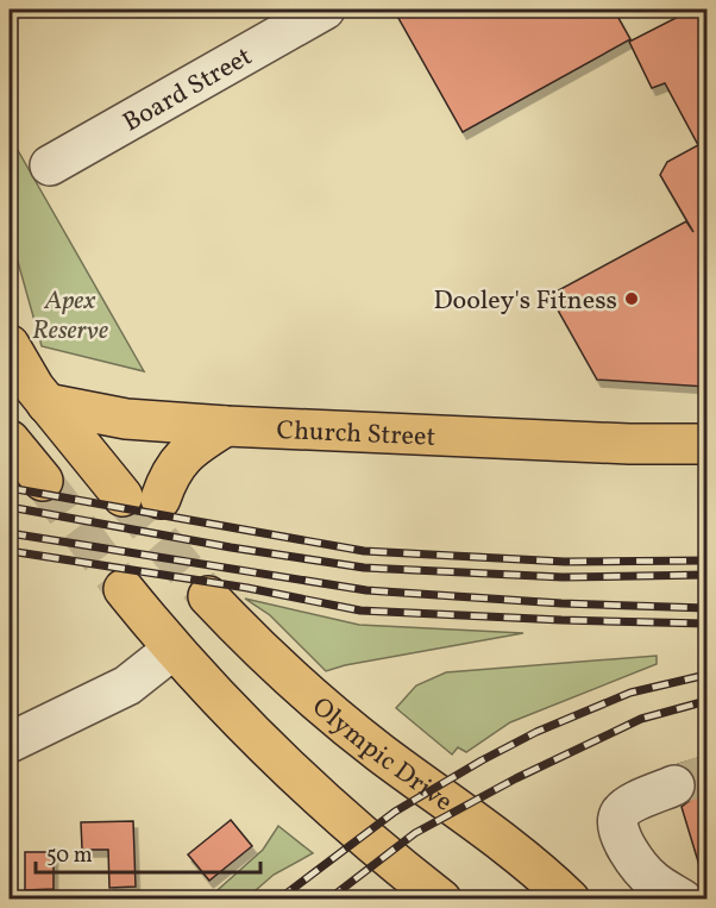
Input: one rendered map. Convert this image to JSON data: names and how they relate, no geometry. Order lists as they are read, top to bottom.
{
  "streets": {
    "main road": ["Church Street", "Olympic Drive"],
    "street": ["Board Street"]
  },
  "parks": ["Apex Reserve"],
  "places": ["Dooley's Fitness"],
  "scale_bar": "50 m"
}
